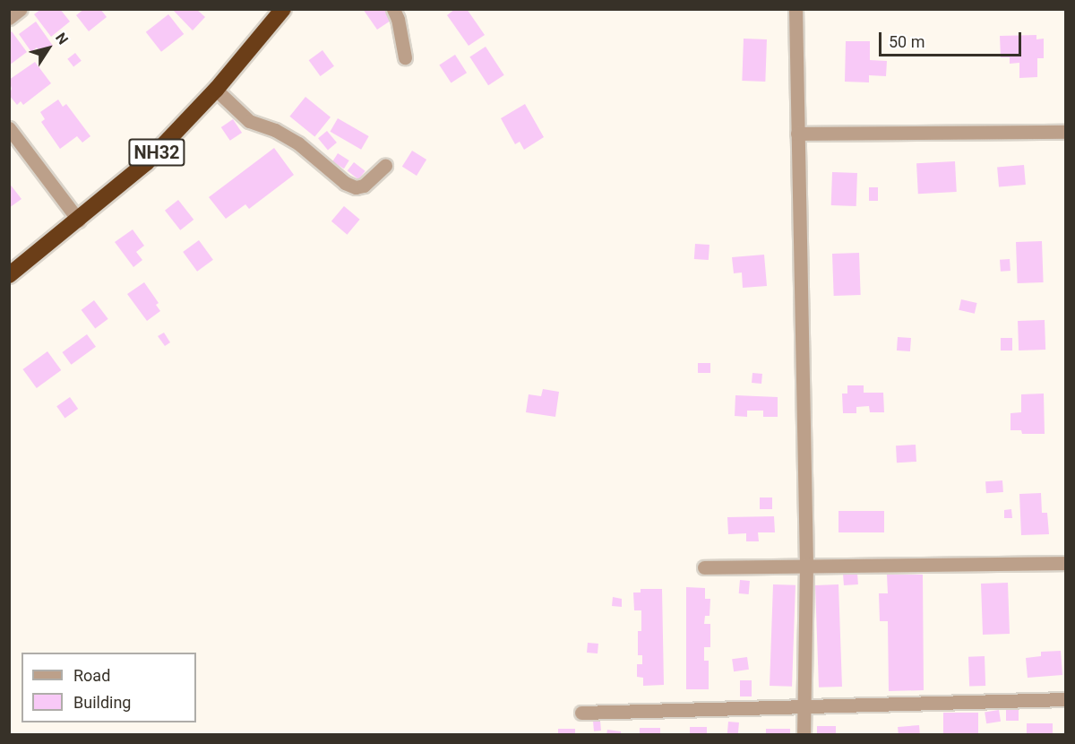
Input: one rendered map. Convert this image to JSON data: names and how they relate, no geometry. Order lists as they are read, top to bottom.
{
  "streets": {
    "highway": ["NH32"]
  },
  "legend": ["Road", "Building"],
  "scale_bar": "50 m",
  "north": "top right"
}
